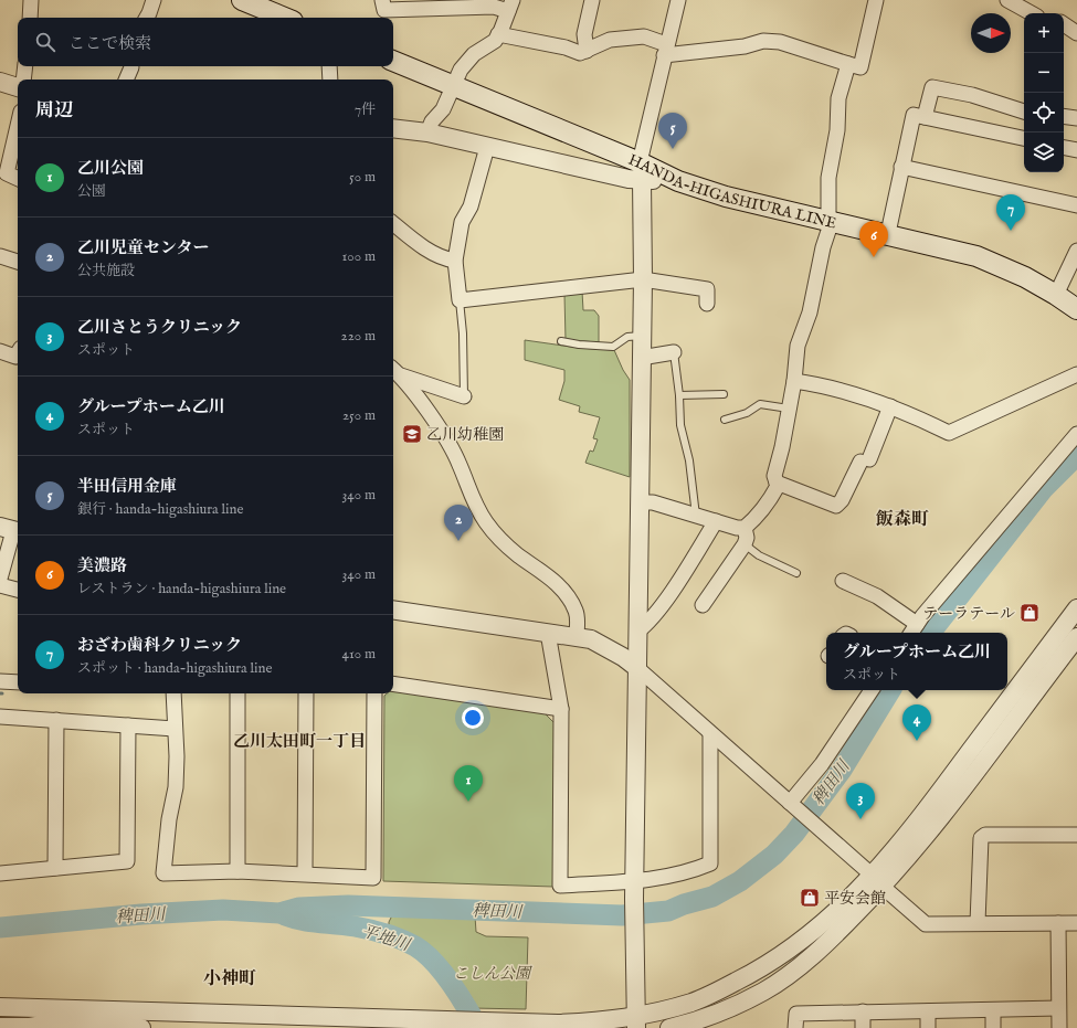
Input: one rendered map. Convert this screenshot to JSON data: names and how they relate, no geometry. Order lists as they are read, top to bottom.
{
  "streets": {
    "main road": ["HANDA-HIGASHIURA LINE"]
  },
  "districts": ["飯森町", "乙川太田町一丁目", "小神町"],
  "water": ["稗田川", "平地川"],
  "parks": ["こしん公園"],
  "places": {
    "school or university": ["乙川幼稚園"],
    "shop": ["テーラテール", "平安会館"]
  },
  "north": "right",
  "page": {
    "map_buttons": ["+", "−"],
    "search": "ここで検索",
    "heading": ["周辺", "7件"],
    "pins": [
      "5",
      "7",
      "6",
      "2",
      "4",
      "1",
      "3"
    ],
    "list": [
      {
        "mark": "1",
        "name": "乙川公園",
        "note": "公園",
        "value": "50 m"
      },
      {
        "mark": "2",
        "name": "乙川児童センター",
        "note": "公共施設",
        "value": "100 m"
      },
      {
        "mark": "3",
        "name": "乙川さとうクリニック",
        "note": "スポット",
        "value": "220 m"
      },
      {
        "mark": "4",
        "name": "グループホーム乙川",
        "note": "スポット",
        "value": "250 m"
      },
      {
        "mark": "5",
        "name": "半田信用金庫",
        "note": "銀行 · handa-higashiura line",
        "value": "340 m"
      },
      {
        "mark": "6",
        "name": "美濃路",
        "note": "レストラン · handa-higashiura line",
        "value": "340 m"
      },
      {
        "mark": "7",
        "name": "おざわ歯科クリニック",
        "note": "スポット · handa-higashiura line",
        "value": "410 m"
      }
    ],
    "popup": ["グループホーム乙川", "スポット"]
  }
}
